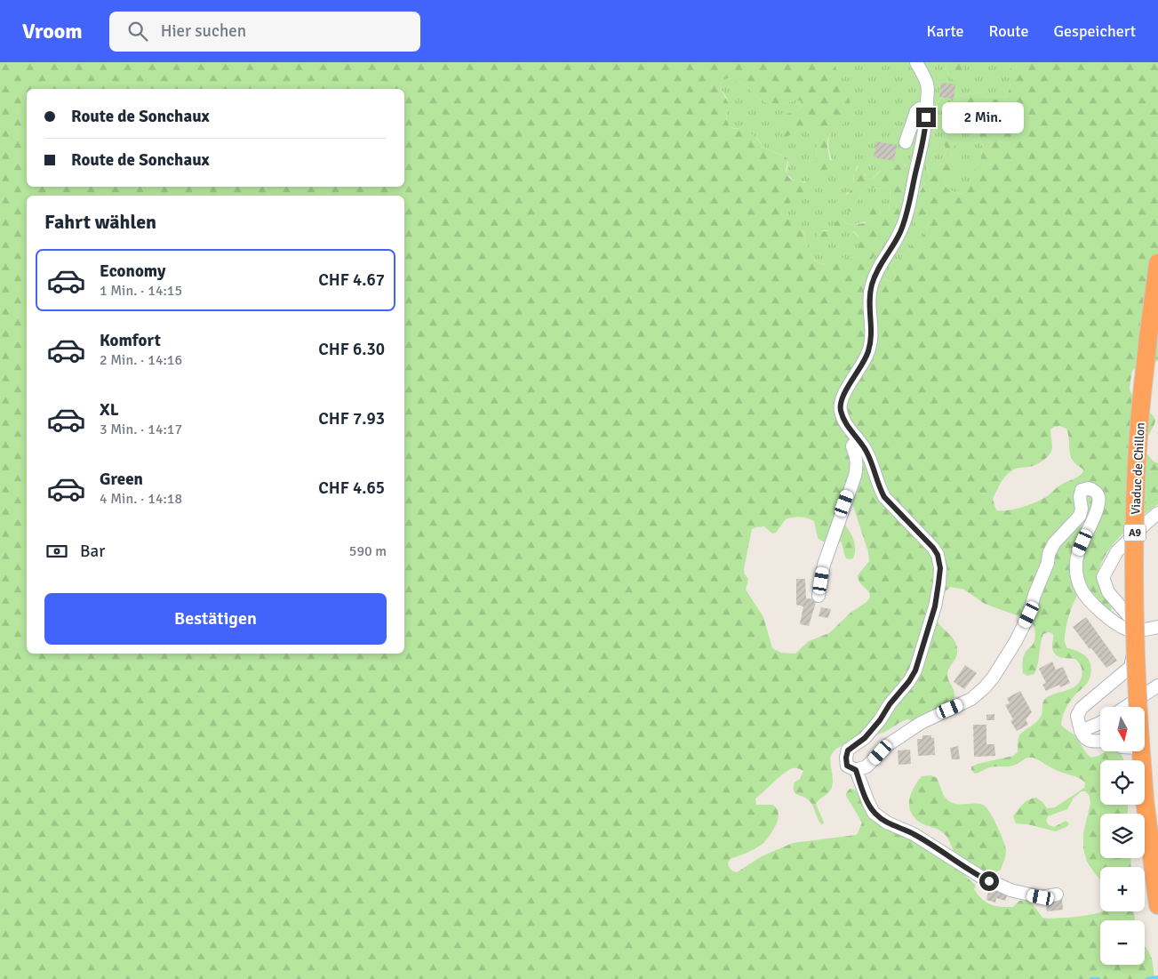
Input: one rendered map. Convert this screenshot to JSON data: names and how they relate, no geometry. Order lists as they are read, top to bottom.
{
  "streets": {
    "highway": ["Viaduc de Chillon", "A9"]
  },
  "north": "bottom",
  "page": {
    "header": "Vroom",
    "search": "Hier suchen",
    "nav": ["Karte", "Route", "Gespeichert"],
    "banner": ["Route de Sonchaux", "Route de Sonchaux"],
    "bubble": "2 Min.",
    "heading": "Fahrt wählen",
    "list": [
      {
        "name": "Economy",
        "note": "1 Min. · 14:15",
        "value": "CHF 4.67"
      },
      {
        "name": "Komfort",
        "note": "2 Min. · 14:16",
        "value": "CHF 6.30"
      },
      {
        "name": "XL",
        "note": "3 Min. · 14:17",
        "value": "CHF 7.93"
      },
      {
        "name": "Green",
        "note": "4 Min. · 14:18",
        "value": "CHF 4.65"
      }
    ],
    "pay": ["Bar", "590 m"],
    "buttons": "Bestätigen",
    "map_buttons": ["+", "−"]
  }
}
